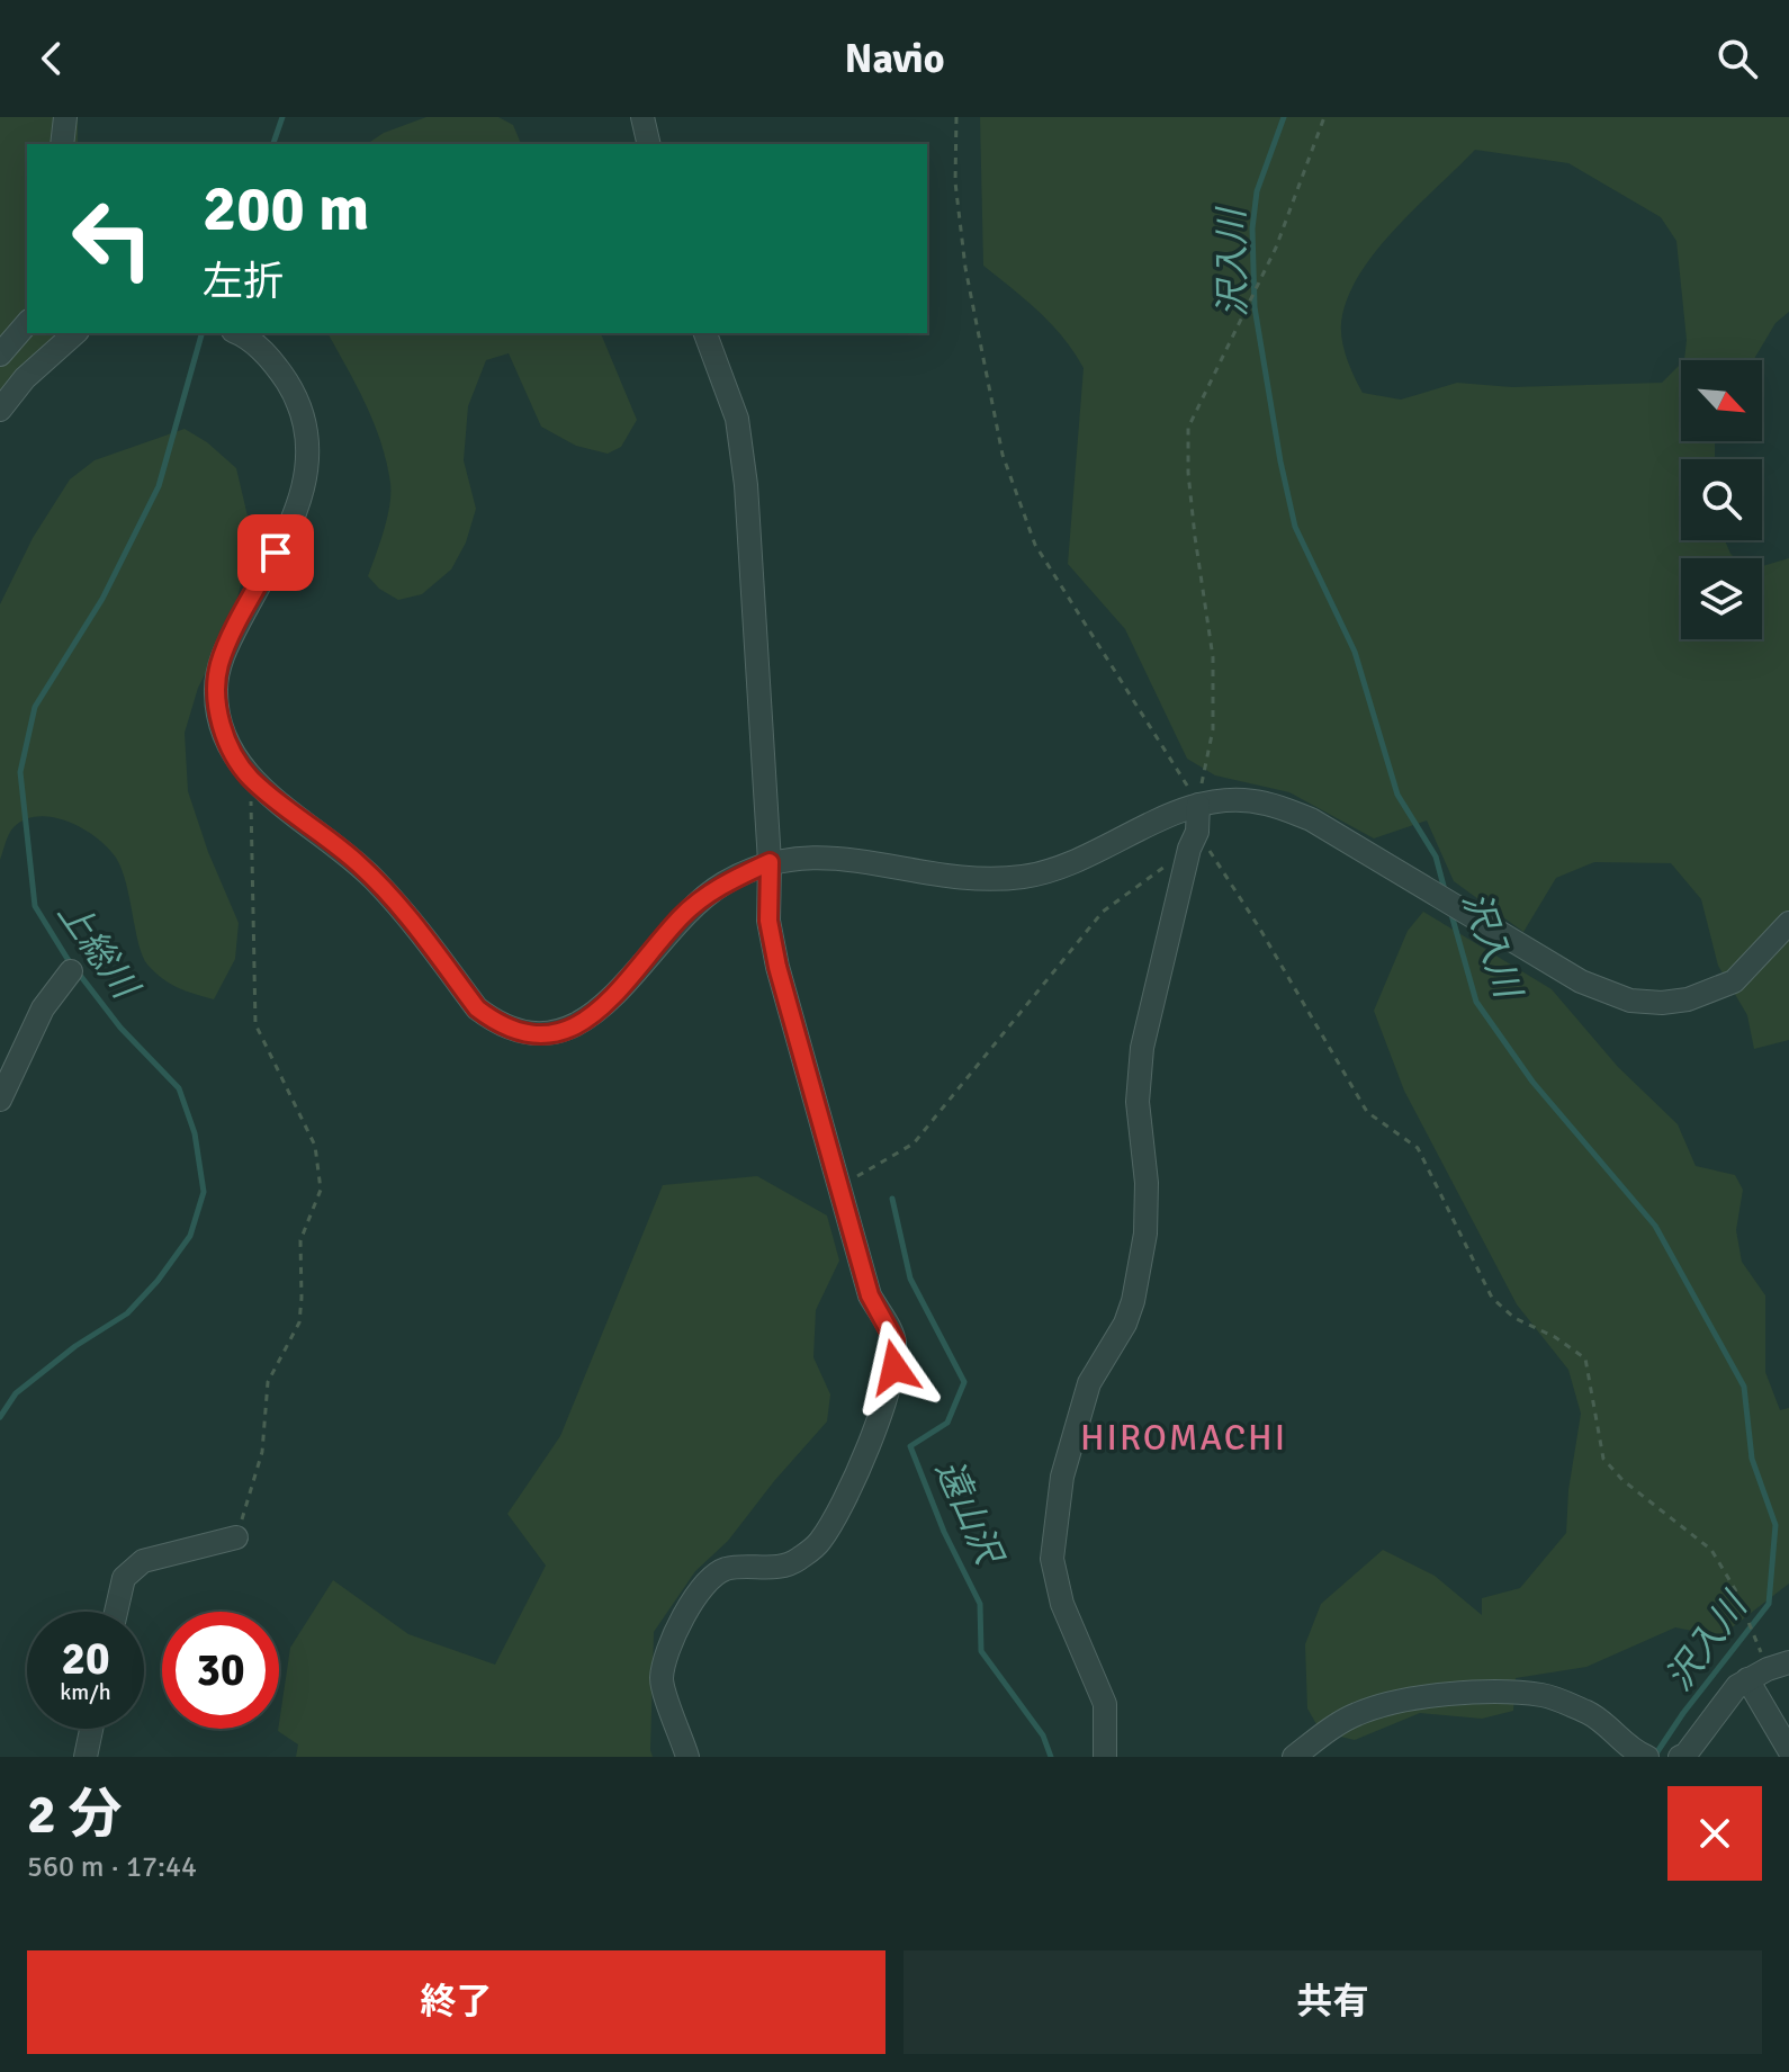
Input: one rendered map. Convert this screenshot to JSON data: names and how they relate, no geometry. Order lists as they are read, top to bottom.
{
  "districts": ["HIROMACHI"],
  "water": ["沢入川", "上総川", "遠山沢"],
  "north": "bottom right",
  "page": {
    "header": "Navio",
    "turn": ["200 m", "左折"],
    "speed": "20 km/h",
    "limit": "30",
    "heading": ["2 分", "560 m · 17:44"],
    "buttons": ["終了", "共有"]
  }
}
